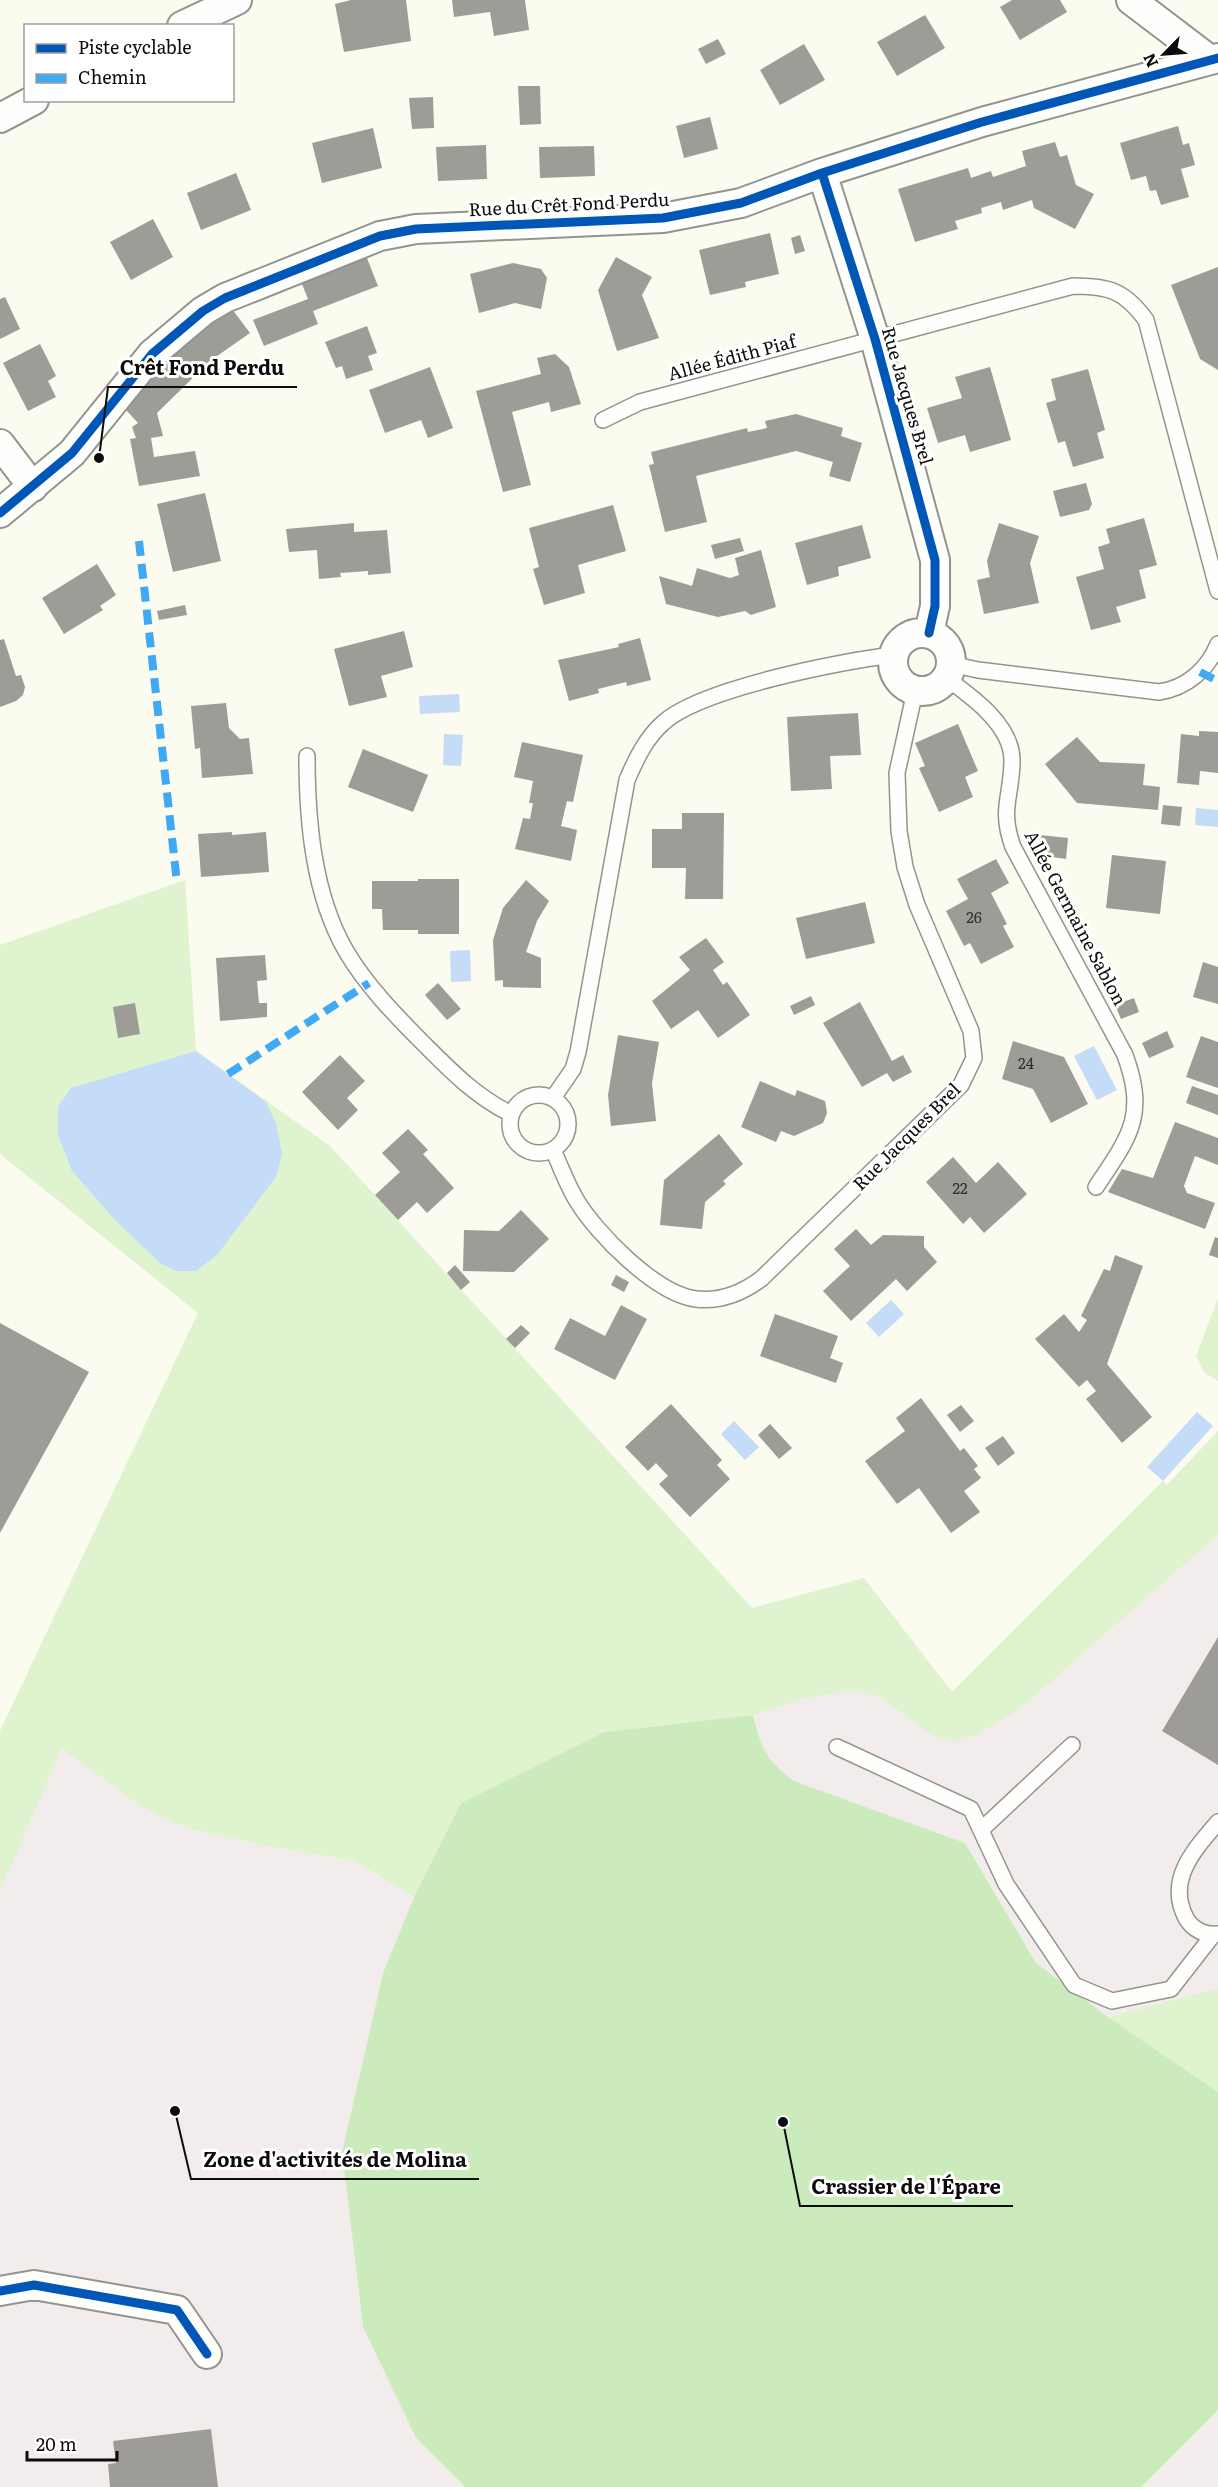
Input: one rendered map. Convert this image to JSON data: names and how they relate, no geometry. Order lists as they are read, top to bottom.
{
  "streets": {
    "street": ["Rue du Crêt Fond Perdu", "Rue Jacques Brel"],
    "lane": ["Allée Édith Piaf", "Allée Germaine Sablon"]
  },
  "crossings": [
    ["Rue du Crêt Fond Perdu", "Rue Jacques Brel"],
    ["Allée Édith Piaf", "Rue Jacques Brel"],
    ["Rue Jacques Brel", "Allée Germaine Sablon"]
  ],
  "places": ["Crêt Fond Perdu", "Zone d'activités de Molina", "Crassier de l'Épare"],
  "house_numbers": ["26", "24", "22"],
  "legend": ["Piste cyclable", "Chemin"],
  "scale_bar": "20 m",
  "north": "bottom left"
}
